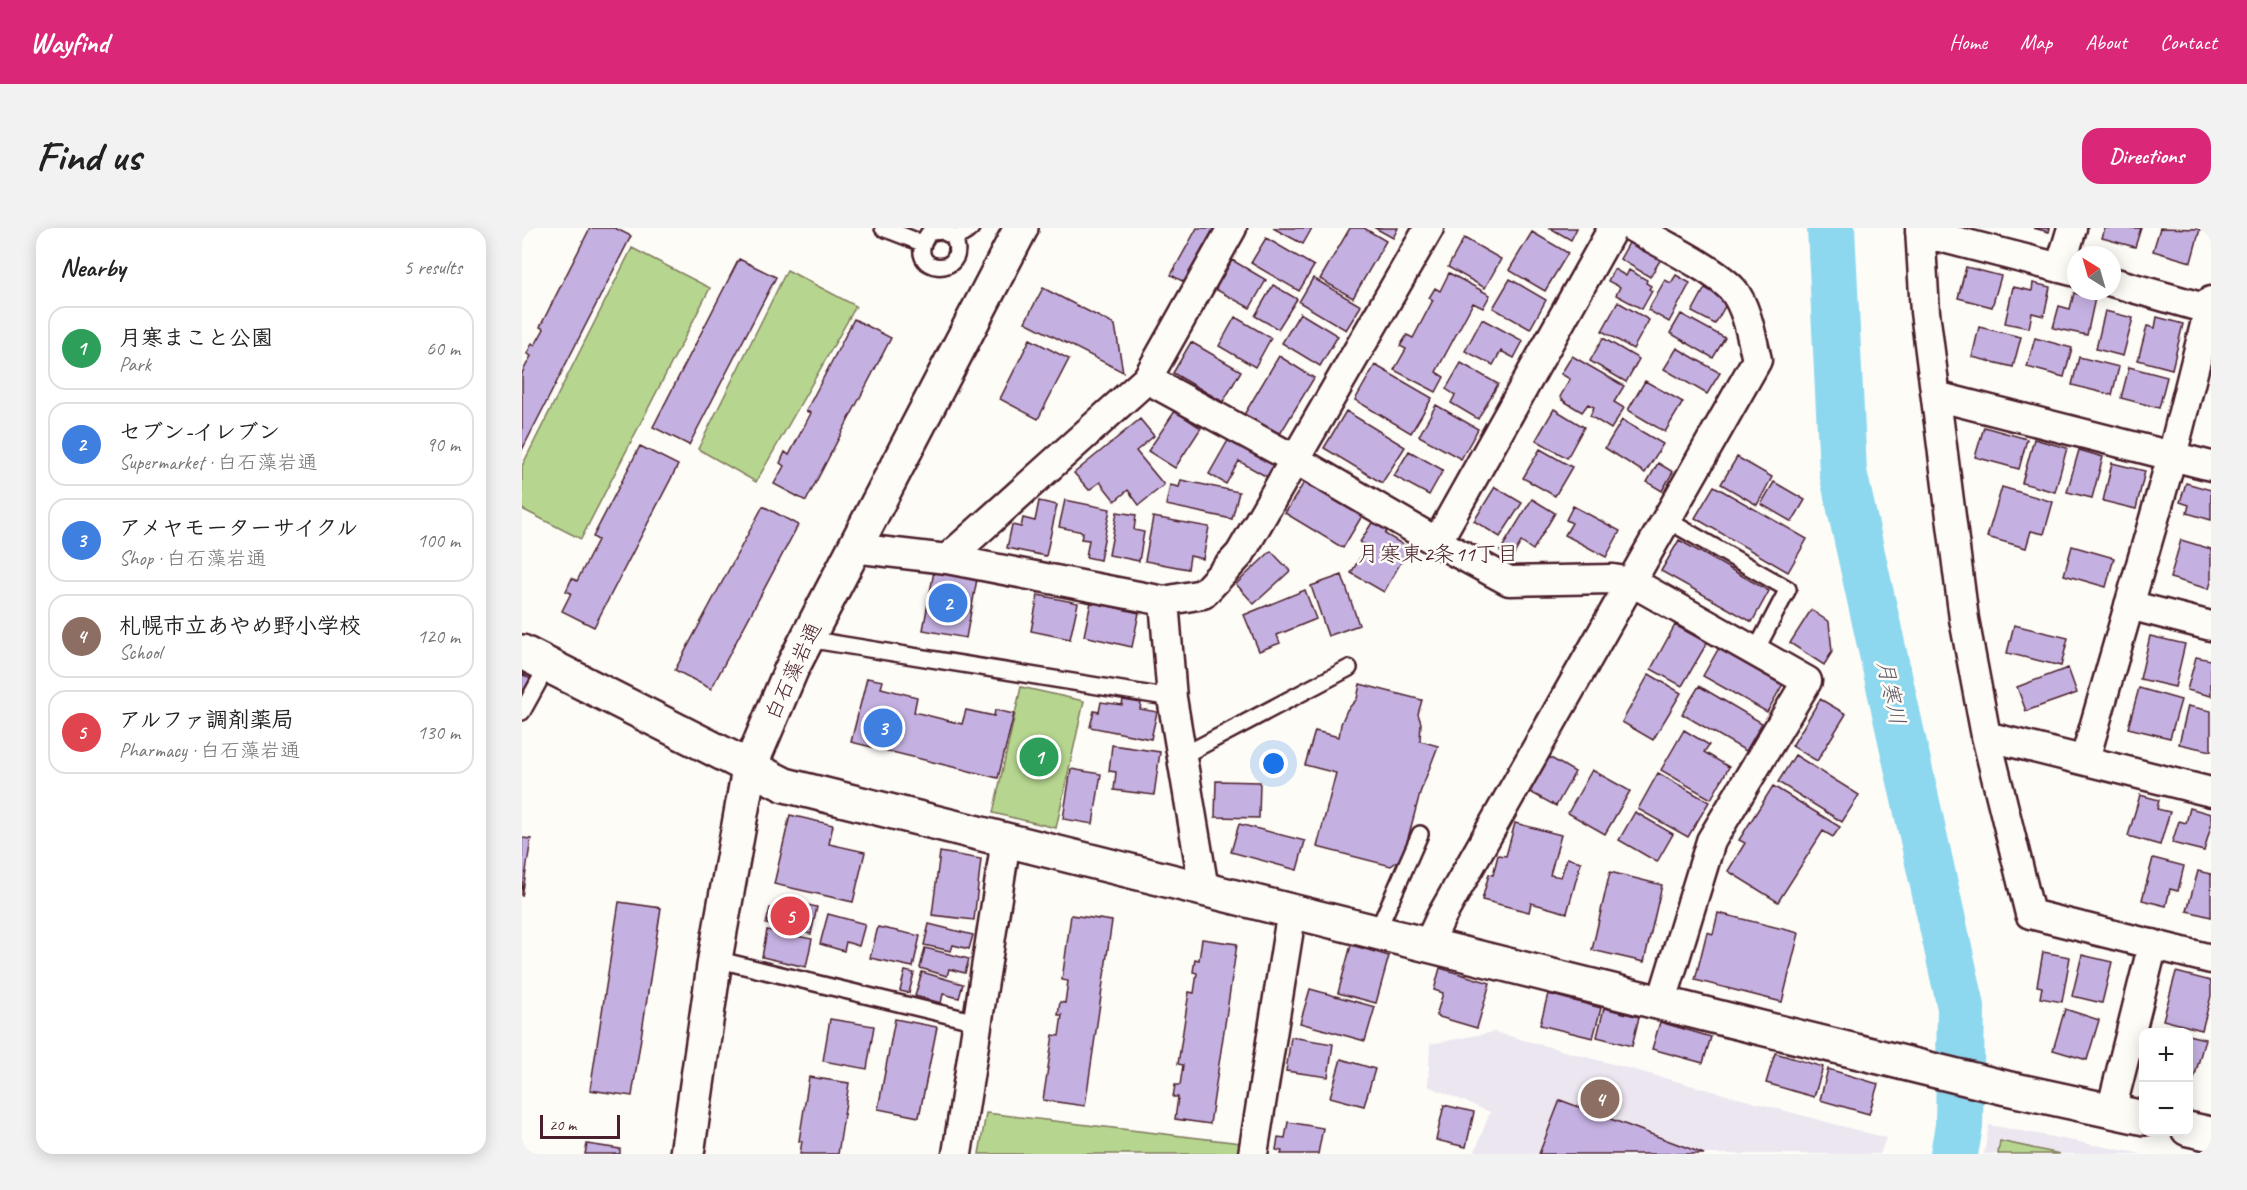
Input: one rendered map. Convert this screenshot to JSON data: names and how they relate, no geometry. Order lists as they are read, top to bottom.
{
  "streets": {
    "street": ["白石藻岩通"]
  },
  "districts": ["月寒東2条11丁目"],
  "water": ["月寒川"],
  "scale_bar": "20 m",
  "north": "top left",
  "page": {
    "header": "Wayfind",
    "nav": [
      "Home",
      "Map",
      "About",
      "Contact"
    ],
    "buttons": "Directions",
    "title": "Find us",
    "heading": ["Nearby", "5 results"],
    "list": [
      {
        "mark": "1",
        "name": "月寒まこと公園",
        "note": "Park",
        "value": "60 m"
      },
      {
        "mark": "2",
        "name": "セブン-イレブン",
        "note": "Supermarket · 白石藻岩通",
        "value": "90 m"
      },
      {
        "mark": "3",
        "name": "アメヤモーターサイクル",
        "note": "Shop · 白石藻岩通",
        "value": "100 m"
      },
      {
        "mark": "4",
        "name": "札幌市立あやめ野小学校",
        "note": "School",
        "value": "120 m"
      },
      {
        "mark": "5",
        "name": "アルファ調剤薬局",
        "note": "Pharmacy · 白石藻岩通",
        "value": "130 m"
      }
    ],
    "pins": [
      "2",
      "3",
      "1",
      "5",
      "4"
    ],
    "map_buttons": ["+", "−"],
    "scale": "20 m"
  }
}
